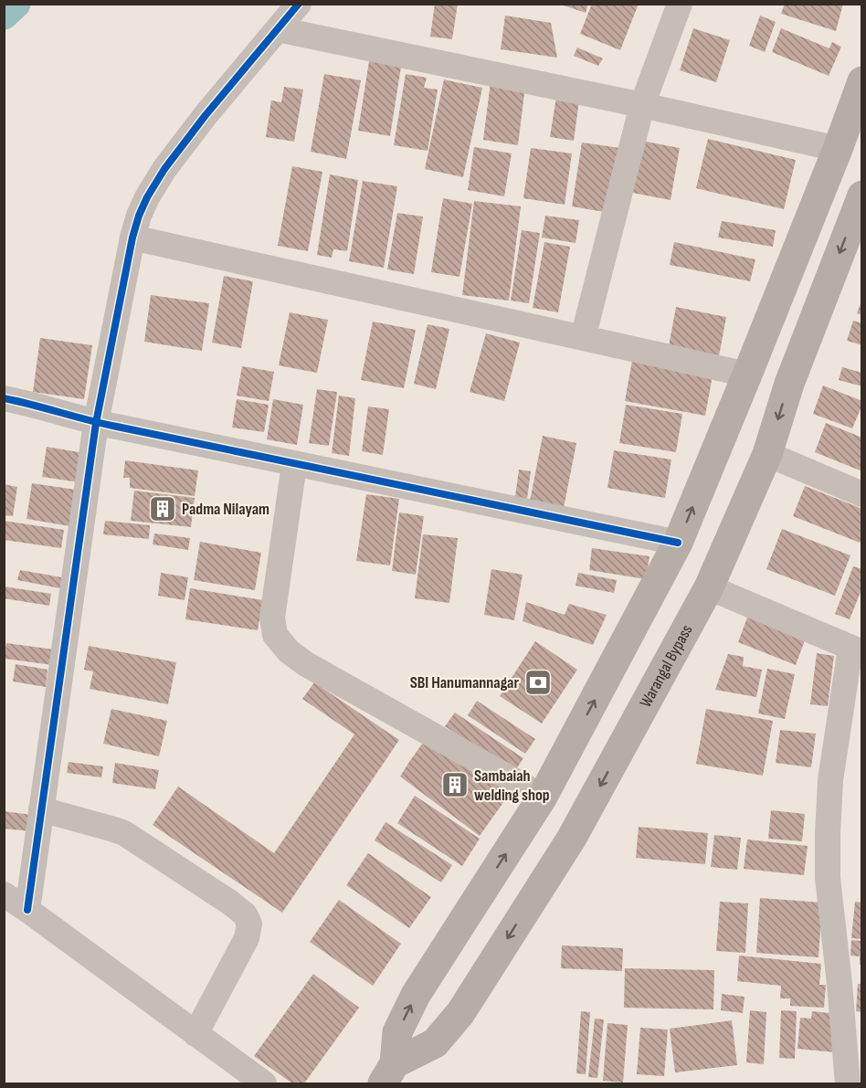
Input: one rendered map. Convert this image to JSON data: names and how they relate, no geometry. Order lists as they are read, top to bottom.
{
  "streets": {
    "main road": ["Warangal Bypass"]
  },
  "places": {
    "building": ["Padma Nilayam", "Sambaiah welding shop"],
    "bank": ["SBI Hanumannagar"]
  }
}
